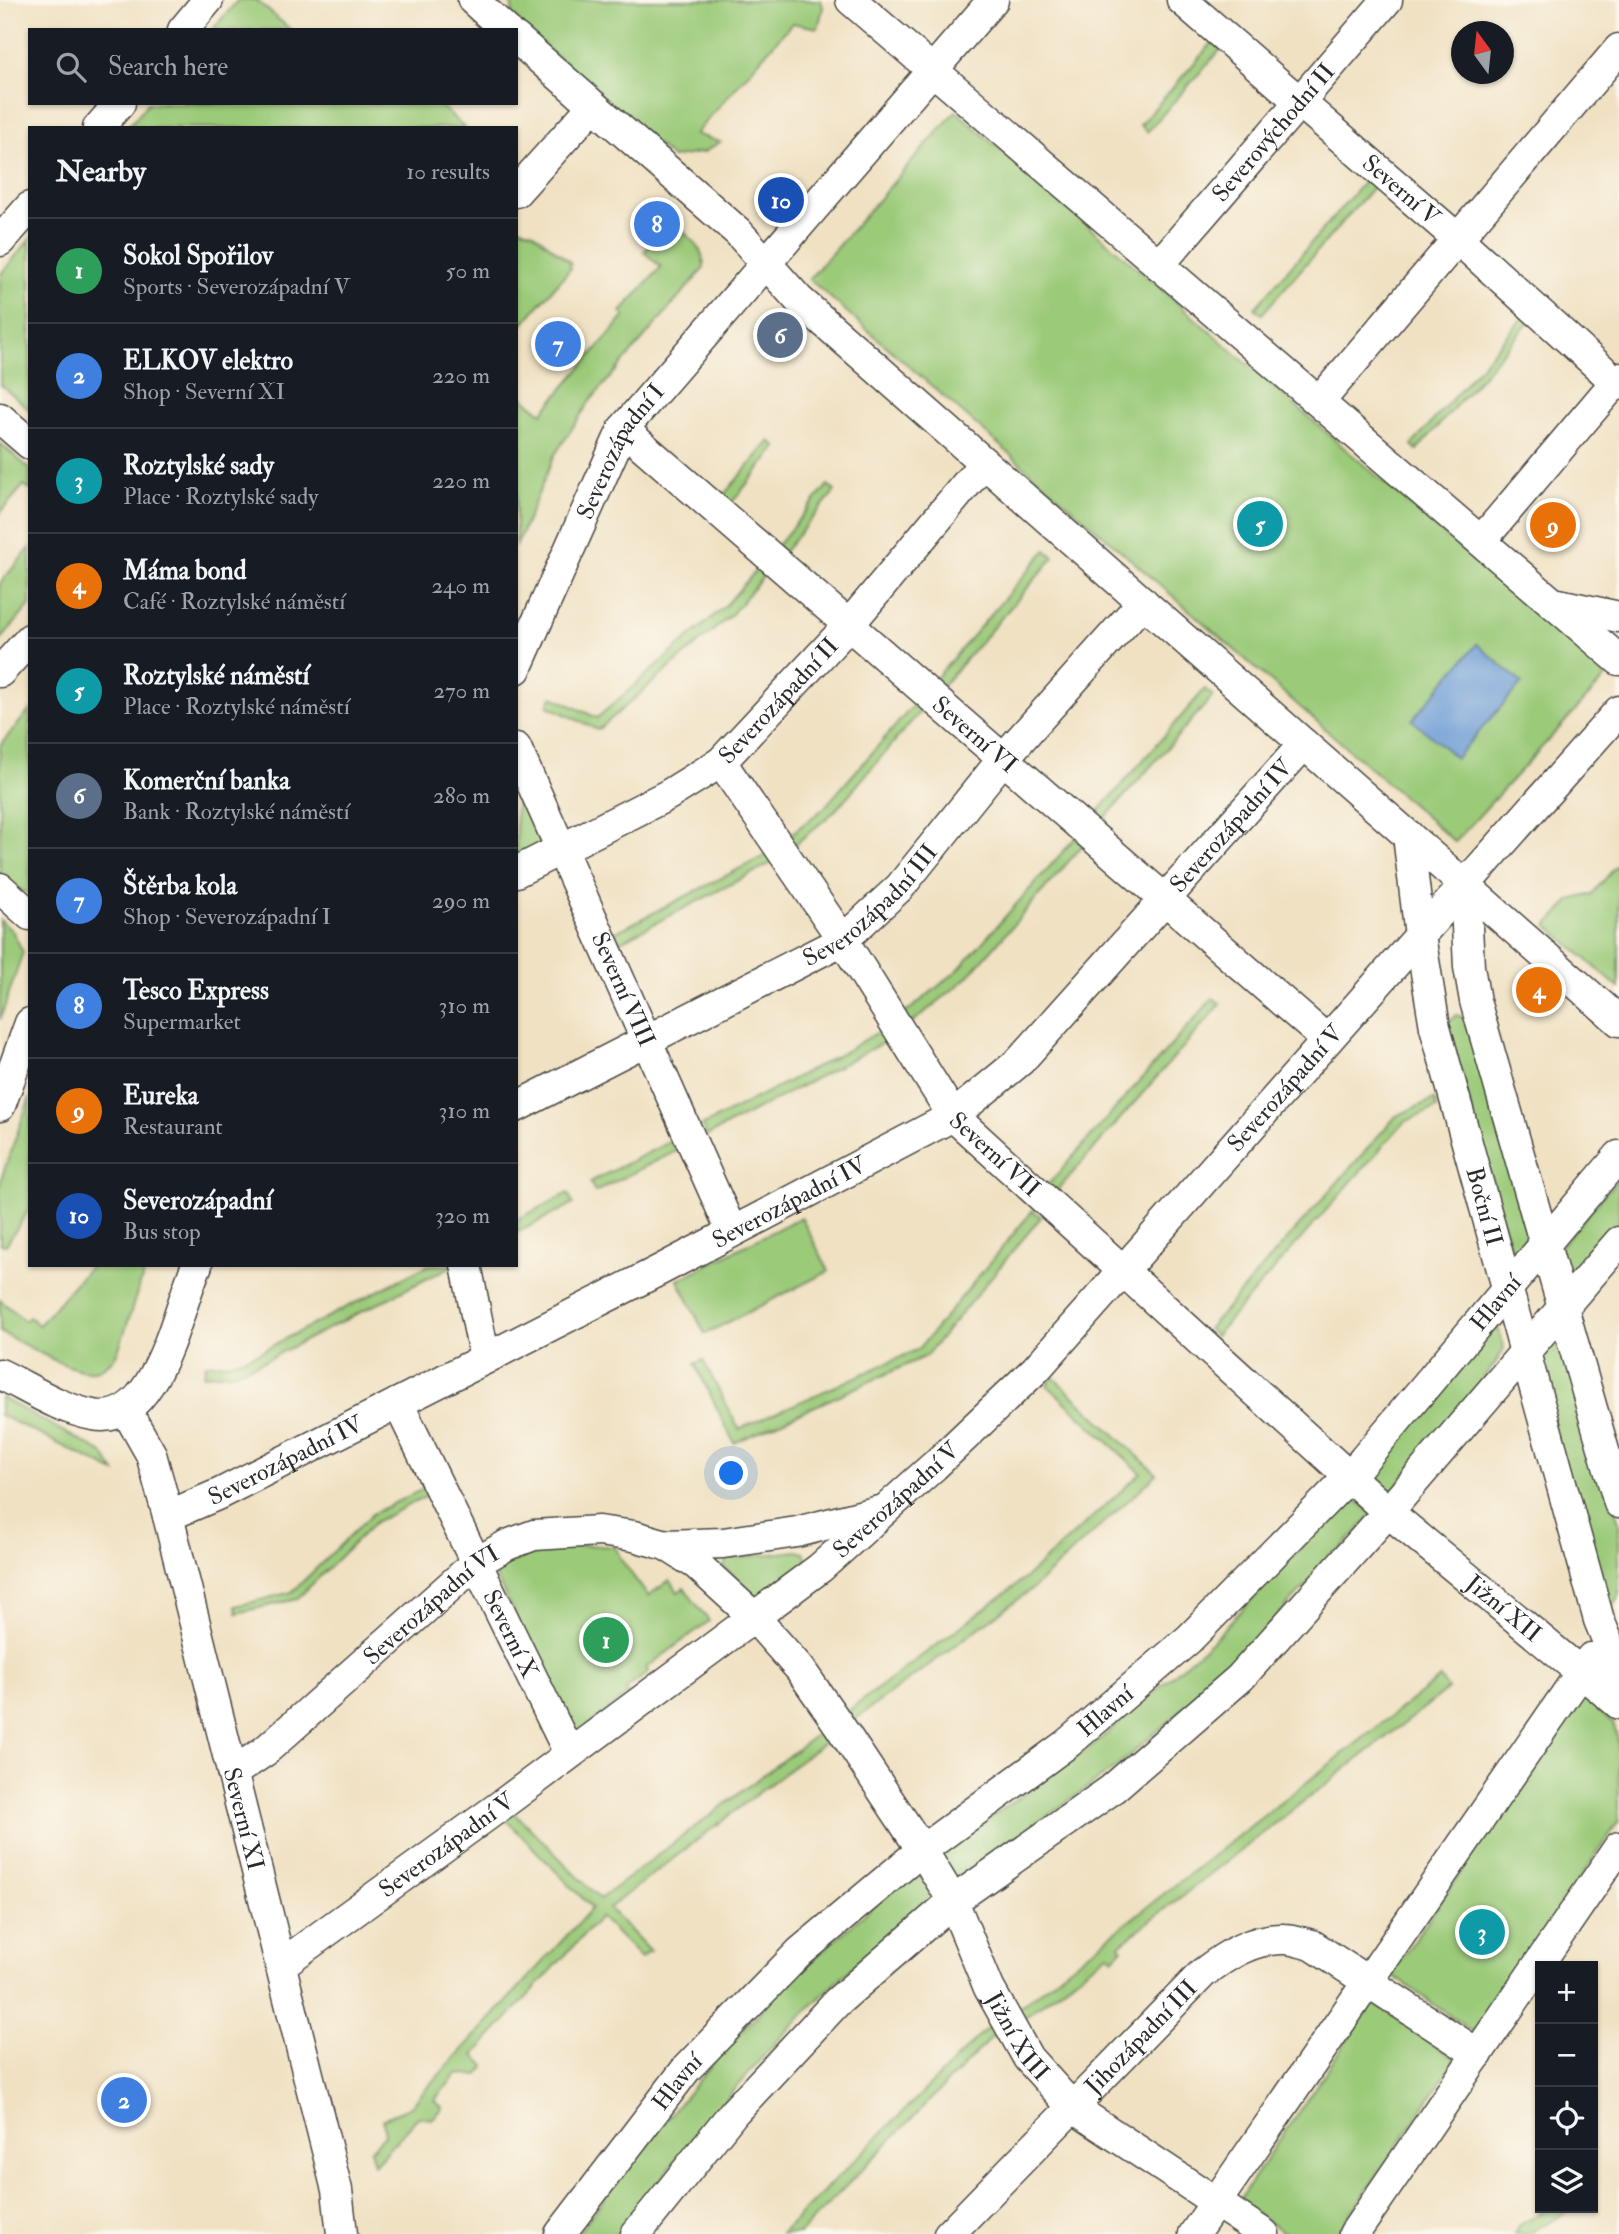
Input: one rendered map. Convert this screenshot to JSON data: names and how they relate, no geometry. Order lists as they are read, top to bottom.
{
  "streets": {
    "street": [
      "Severovýchodní II",
      "Severní V",
      "Severozápadní I",
      "Severozápadní II",
      "Severní VI",
      "Severozápadní IV",
      "Severozápadní III",
      "Severní VIII",
      "Severozápadní V",
      "Severní VII",
      "Boční II",
      "Hlavní",
      "Severozápadní VI",
      "Jižní XII",
      "Severní X",
      "Severní XI",
      "Jižní XIII",
      "Jihozápadní III"
    ]
  },
  "crossings": [
    ["Severovýchodní II", "Severní V"],
    ["Severozápadní I", "Severní VI"],
    ["Severozápadní II", "Severní VI"],
    ["Severozápadní II", "Severní VIII"],
    ["Severozápadní II", "Severní VII"],
    ["Severní VI", "Severozápadní IV"],
    ["Severní VI", "Severozápadní III"],
    ["Severní VI", "Severozápadní V"],
    ["Severozápadní IV", "Severní VIII"],
    ["Severozápadní IV", "Severní VII"],
    ["Severozápadní IV", "Severní X"],
    ["Severozápadní IV", "Severní XI"],
    ["Severozápadní III", "Severní VIII"],
    ["Severozápadní III", "Severní VII"],
    ["Severozápadní V", "Severní VII"],
    ["Severozápadní V", "Boční II"],
    ["Severozápadní V", "Severozápadní VI"],
    ["Severozápadní V", "Severní X"],
    ["Severozápadní V", "Severní XI"],
    ["Severní VII", "Hlavní"],
    ["Severní VII", "Jižní XII"],
    ["Boční II", "Hlavní"],
    ["Hlavní", "Severozápadní VI"],
    ["Hlavní", "Jižní XII"],
    ["Hlavní", "Jižní XIII"],
    ["Severozápadní VI", "Severní X"],
    ["Severozápadní VI", "Severní XI"],
    ["Severozápadní VI", "Jižní XIII"],
    ["Jižní XIII", "Jihozápadní III"]
  ],
  "north": "top",
  "page": {
    "search": "Search here",
    "heading": ["Nearby", "10 results"],
    "pins": [
      "10",
      "8",
      "6",
      "7",
      "5",
      "9",
      "4",
      "1",
      "3",
      "2"
    ],
    "list": [
      {
        "mark": "1",
        "name": "Sokol Spořilov",
        "note": "Sports · Severozápadní V",
        "value": "50 m"
      },
      {
        "mark": "2",
        "name": "ELKOV elektro",
        "note": "Shop · Severní XI",
        "value": "220 m"
      },
      {
        "mark": "3",
        "name": "Roztylské sady",
        "note": "Place · Roztylské sady",
        "value": "220 m"
      },
      {
        "mark": "4",
        "name": "Máma bond",
        "note": "Café · Roztylské náměstí",
        "value": "240 m"
      },
      {
        "mark": "5",
        "name": "Roztylské náměstí",
        "note": "Place · Roztylské náměstí",
        "value": "270 m"
      },
      {
        "mark": "6",
        "name": "Komerční banka",
        "note": "Bank · Roztylské náměstí",
        "value": "280 m"
      },
      {
        "mark": "7",
        "name": "Štěrba kola",
        "note": "Shop · Severozápadní I",
        "value": "290 m"
      },
      {
        "mark": "8",
        "name": "Tesco Express",
        "note": "Supermarket",
        "value": "310 m"
      },
      {
        "mark": "9",
        "name": "Eureka",
        "note": "Restaurant",
        "value": "310 m"
      },
      {
        "mark": "10",
        "name": "Severozápadní",
        "note": "Bus stop",
        "value": "320 m"
      }
    ],
    "map_buttons": ["+", "−"]
  }
}
